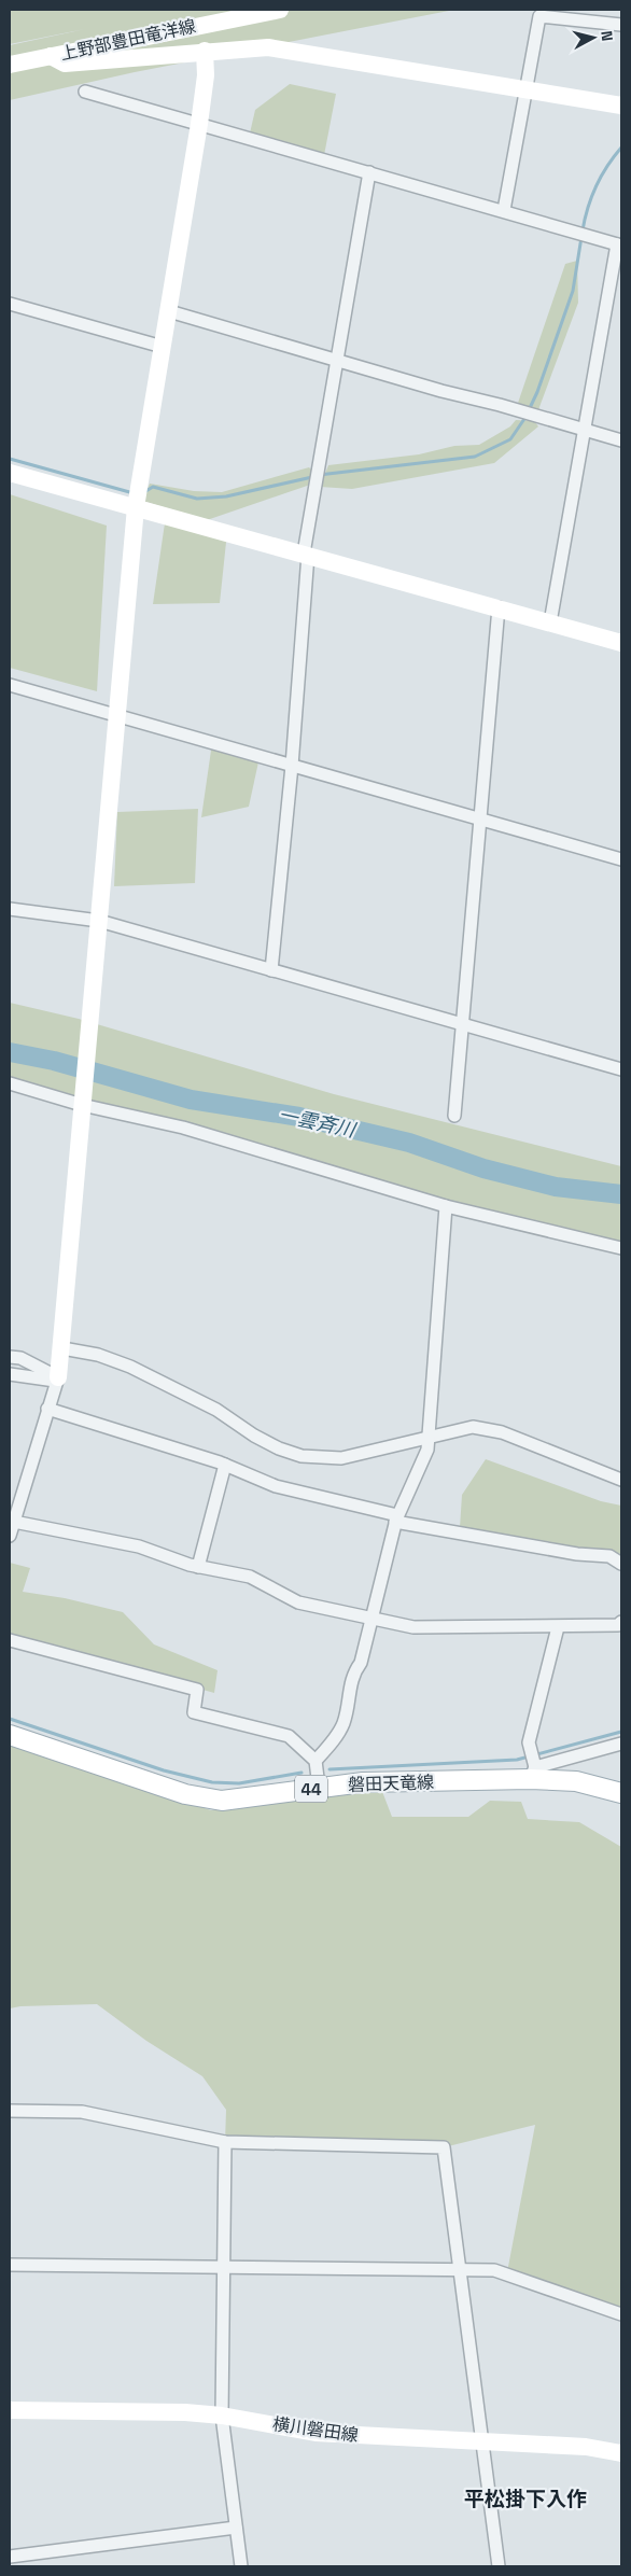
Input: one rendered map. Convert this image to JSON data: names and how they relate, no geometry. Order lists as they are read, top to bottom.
{
  "streets": {
    "main road": ["磐田天竜線", "44"],
    "street": ["上野部豊田竜洋線", "横川磐田線"]
  },
  "districts": ["平松掛下入作"],
  "water": ["一雲斉川"],
  "north": "right"
}
